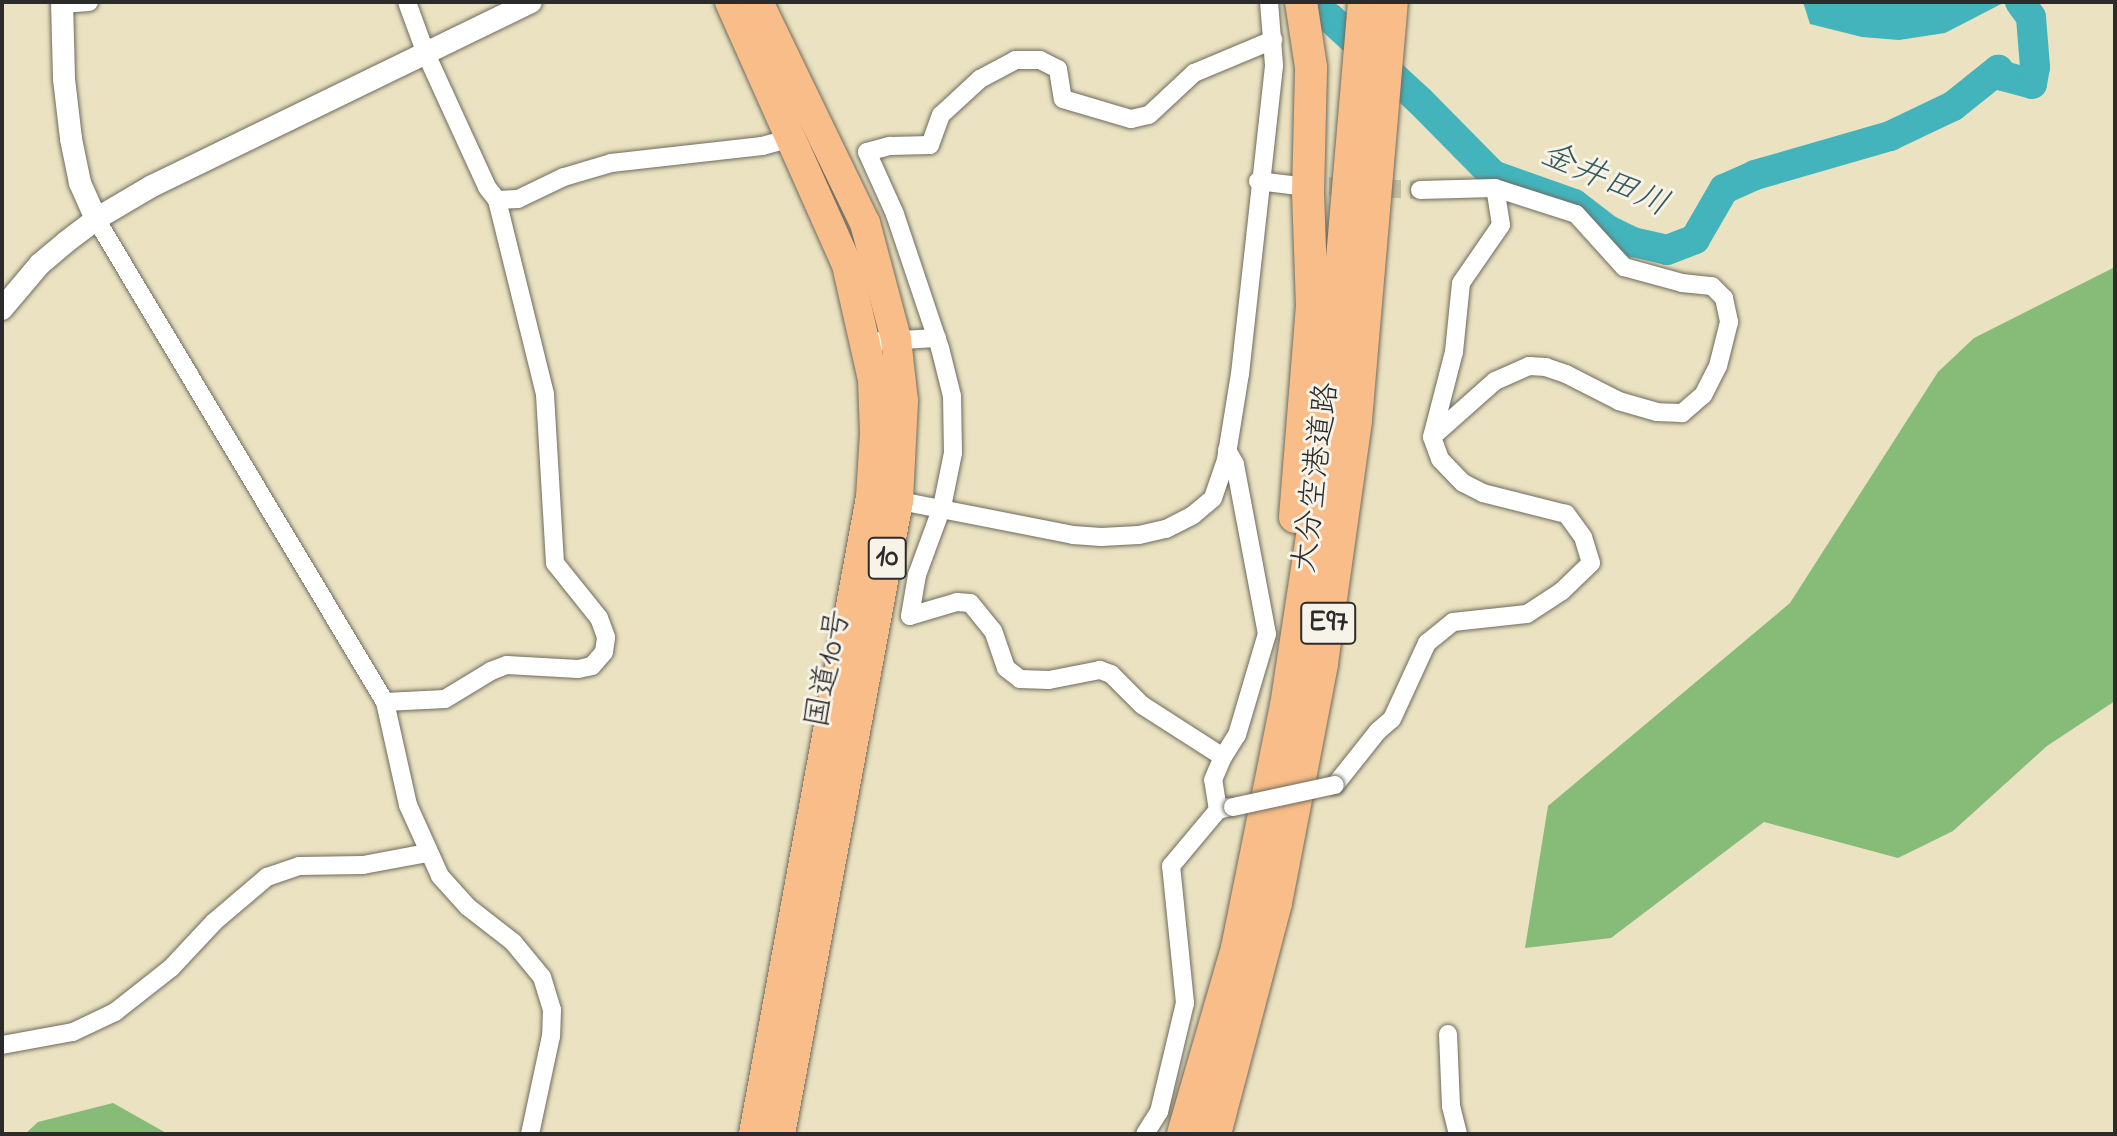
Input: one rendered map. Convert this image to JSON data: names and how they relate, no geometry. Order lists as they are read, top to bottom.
{
  "streets": {
    "highway": [
      "大分空港道路",
      "10",
      "E97",
      "国道10号"
    ]
  },
  "water": ["金井田川"]
}
